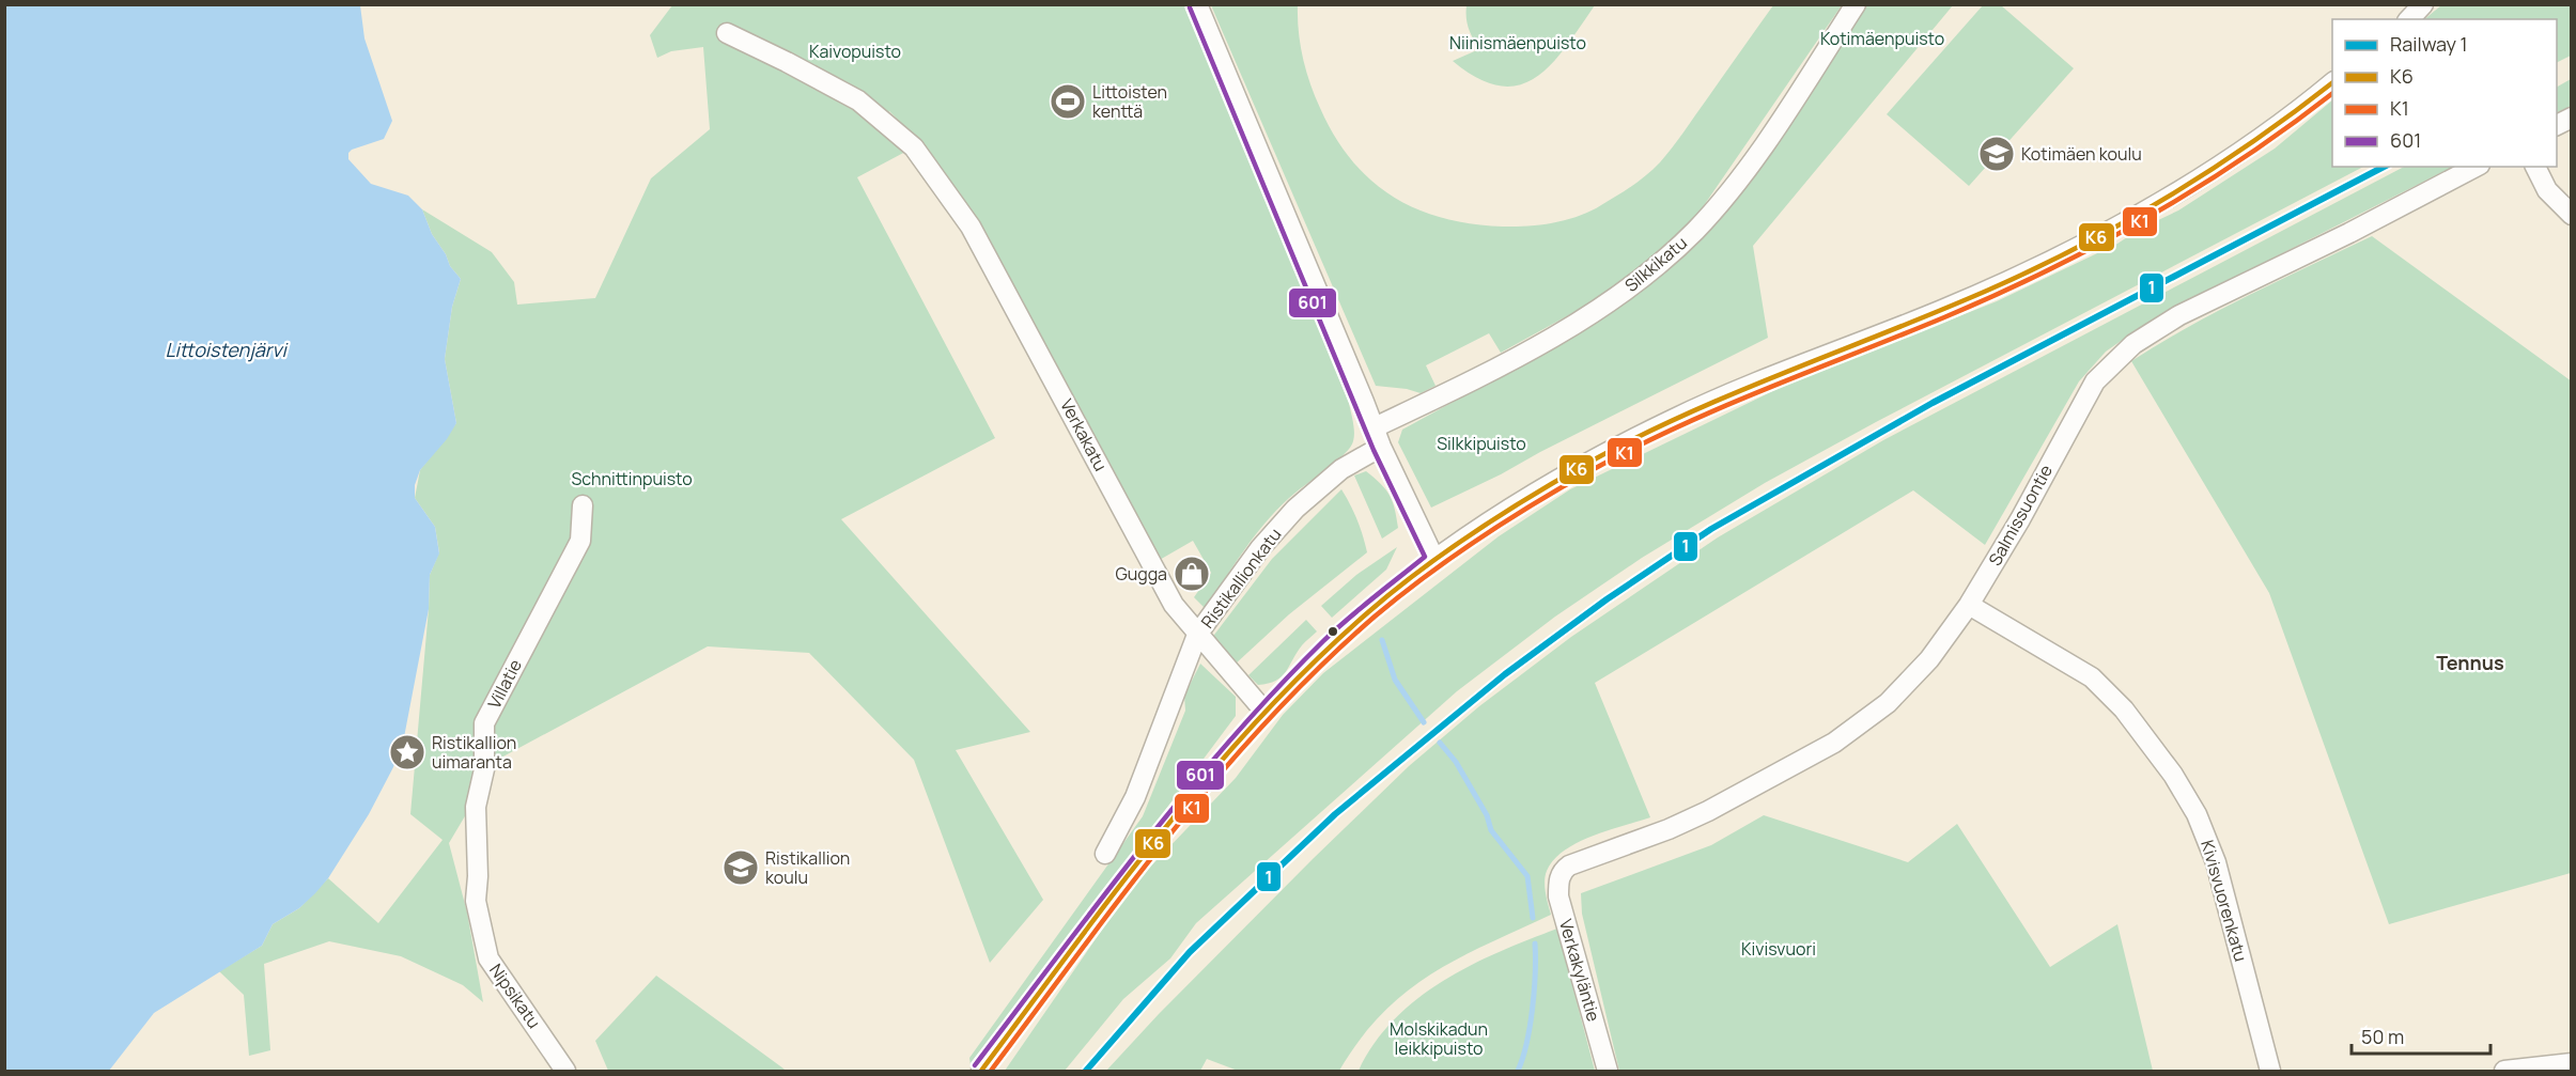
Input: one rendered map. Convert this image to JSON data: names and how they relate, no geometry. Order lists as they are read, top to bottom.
{
  "streets": {
    "street": [
      "Silkkikatu",
      "Verkakatu",
      "Salmissuontie",
      "Ristikallionkatu",
      "Villatie",
      "Kivisvuorenkatu",
      "Verkakyläntie",
      "Nipsikatu"
    ]
  },
  "crossings": [
    ["Verkakatu", "Ristikallionkatu"],
    ["Salmissuontie", "Kivisvuorenkatu"],
    ["Salmissuontie", "Verkakyläntie"],
    ["Villatie", "Nipsikatu"]
  ],
  "districts": ["Tennus"],
  "water": ["Littoistenjärvi"],
  "parks": [
    "Kotimäenpuisto",
    "Niinismäenpuisto",
    "Kaivopuisto",
    "Silkkipuisto",
    "Schnittinpuisto",
    "Kivisvuori",
    "Molskikadun leikkipuisto"
  ],
  "places": {
    "sports": ["Littoisten kenttä"],
    "school or university": ["Kotimäen koulu", "Ristikallion koulu"],
    "shop": ["Gugga"],
    "place": ["Ristikallion uimaranta"]
  },
  "lines": [
    "transit line 601",
    "transit line K6",
    "transit line K1",
    "rail line 1"
  ],
  "legend": [
    "Railway 1",
    "K6",
    "K1",
    "601"
  ],
  "scale_bar": "50 m"
}
